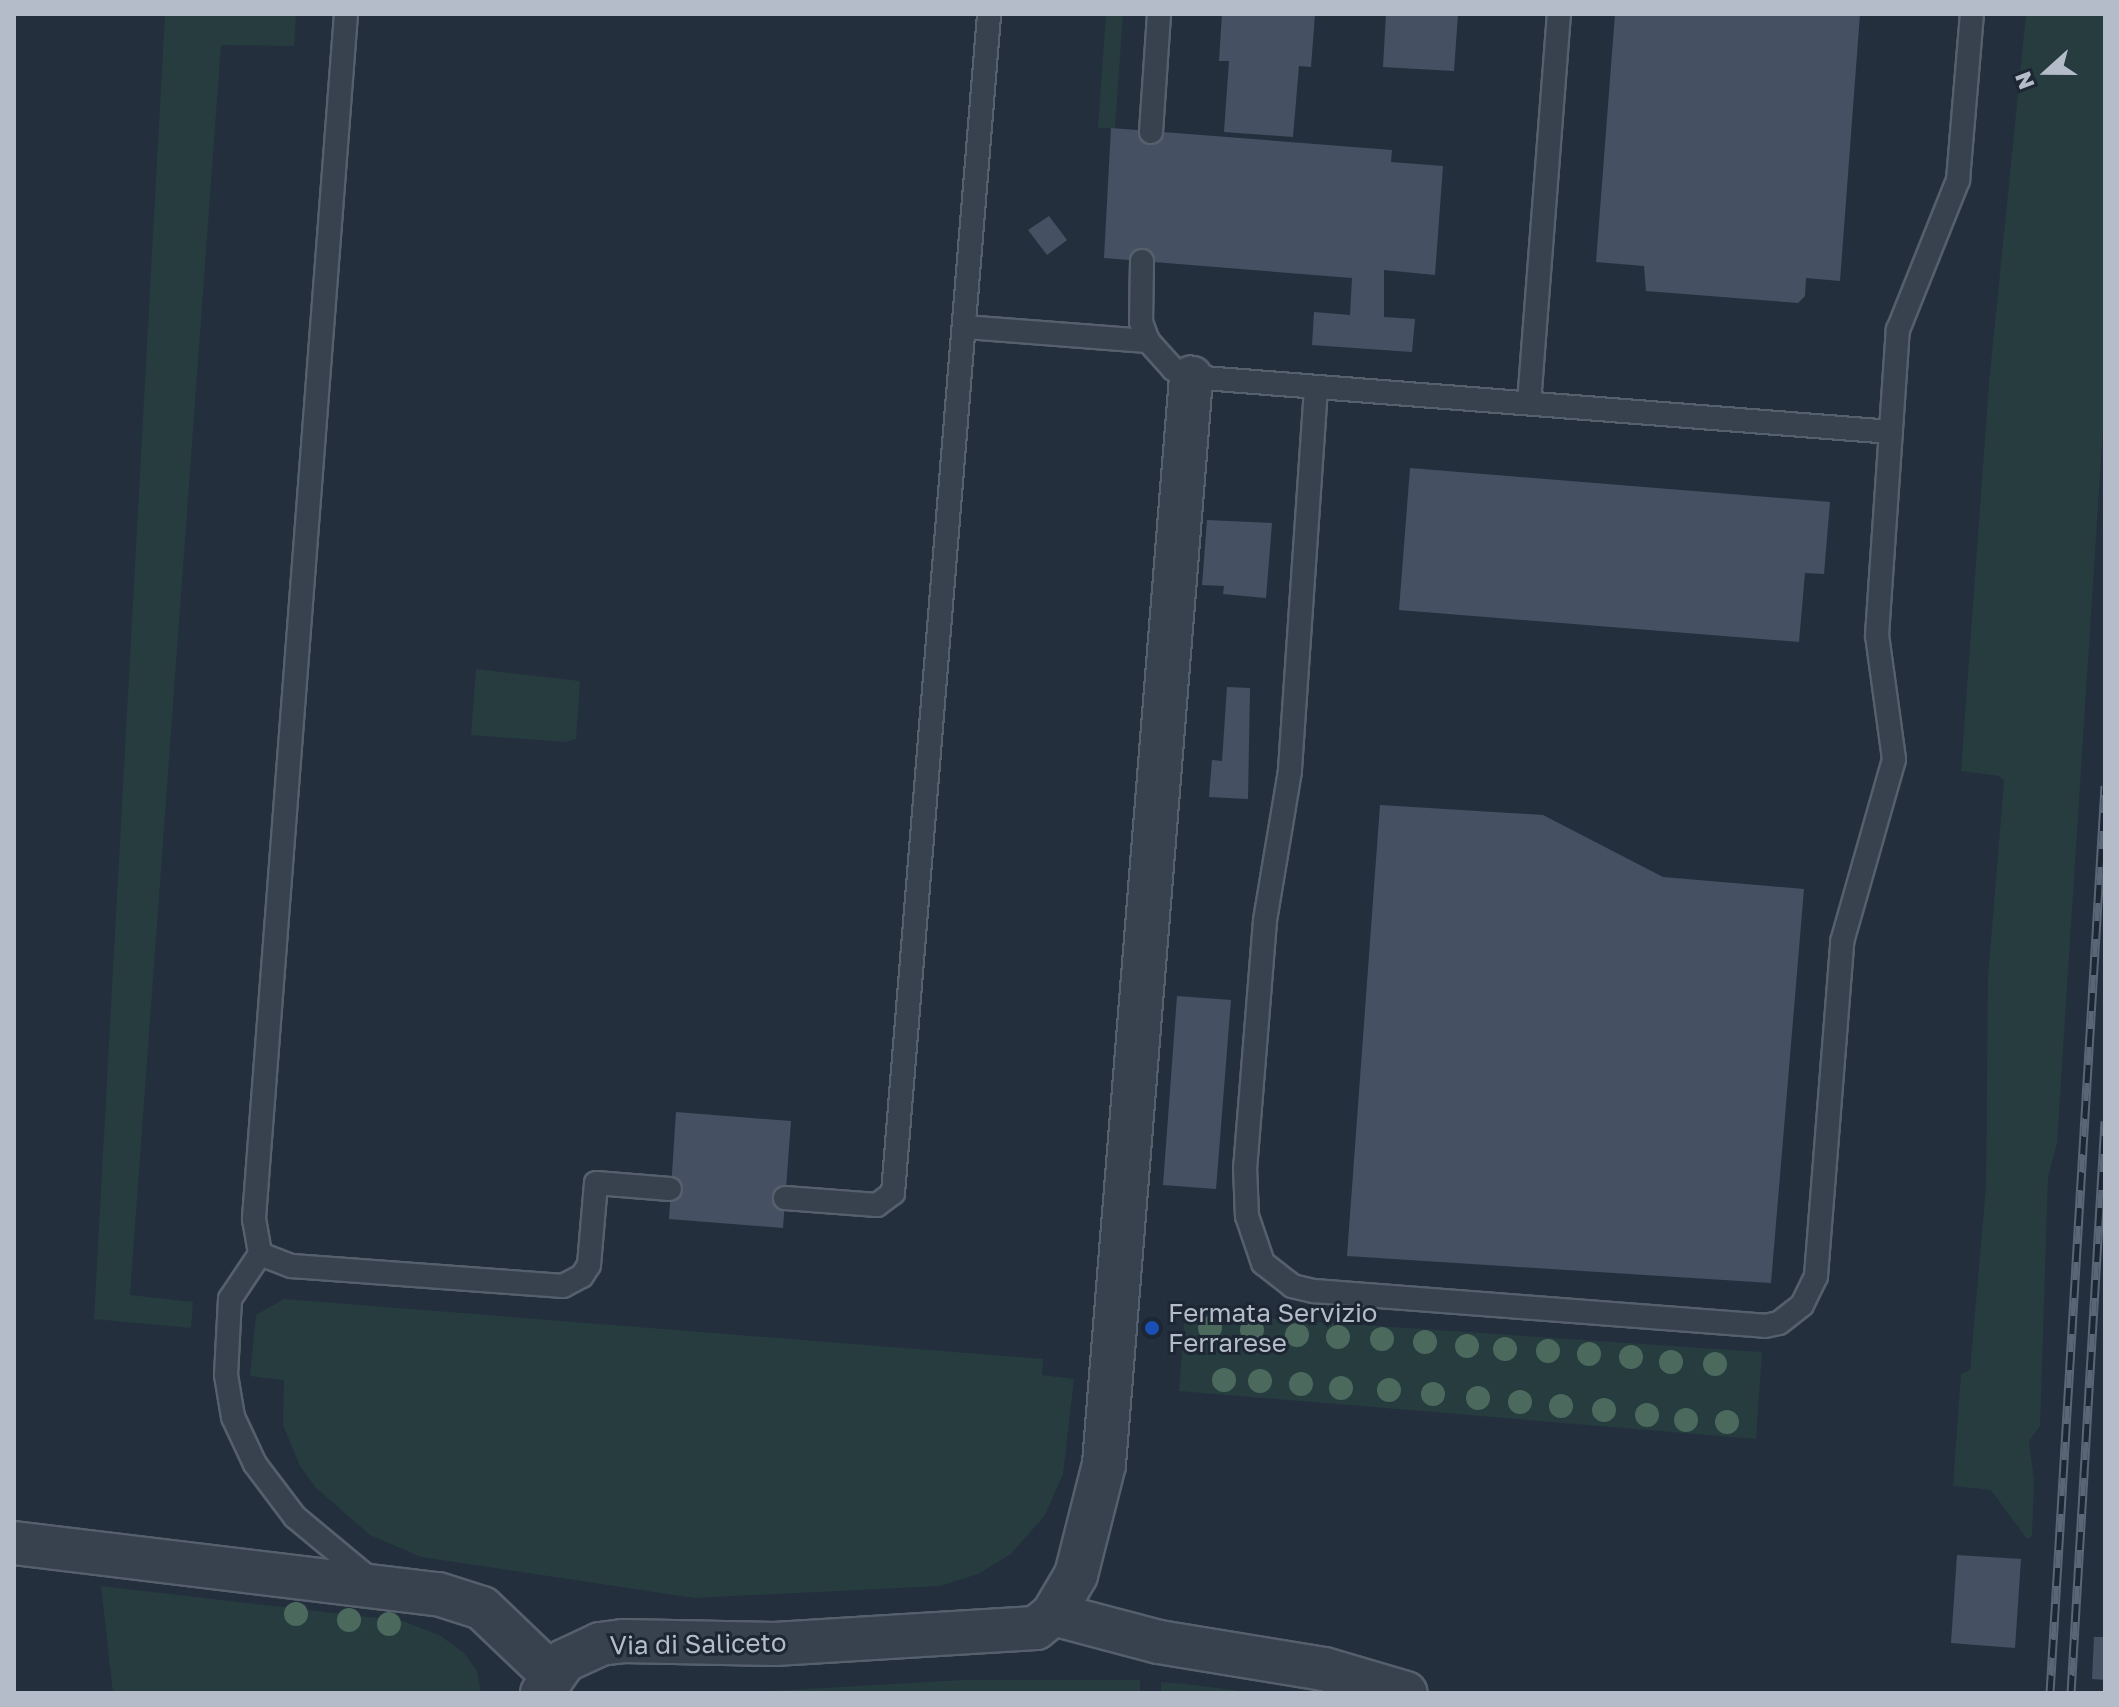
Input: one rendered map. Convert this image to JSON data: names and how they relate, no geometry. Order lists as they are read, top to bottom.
{
  "streets": {
    "street": ["Via di Saliceto"]
  },
  "places": ["Fermata Servizio Ferrarese"],
  "north": "left"
}
